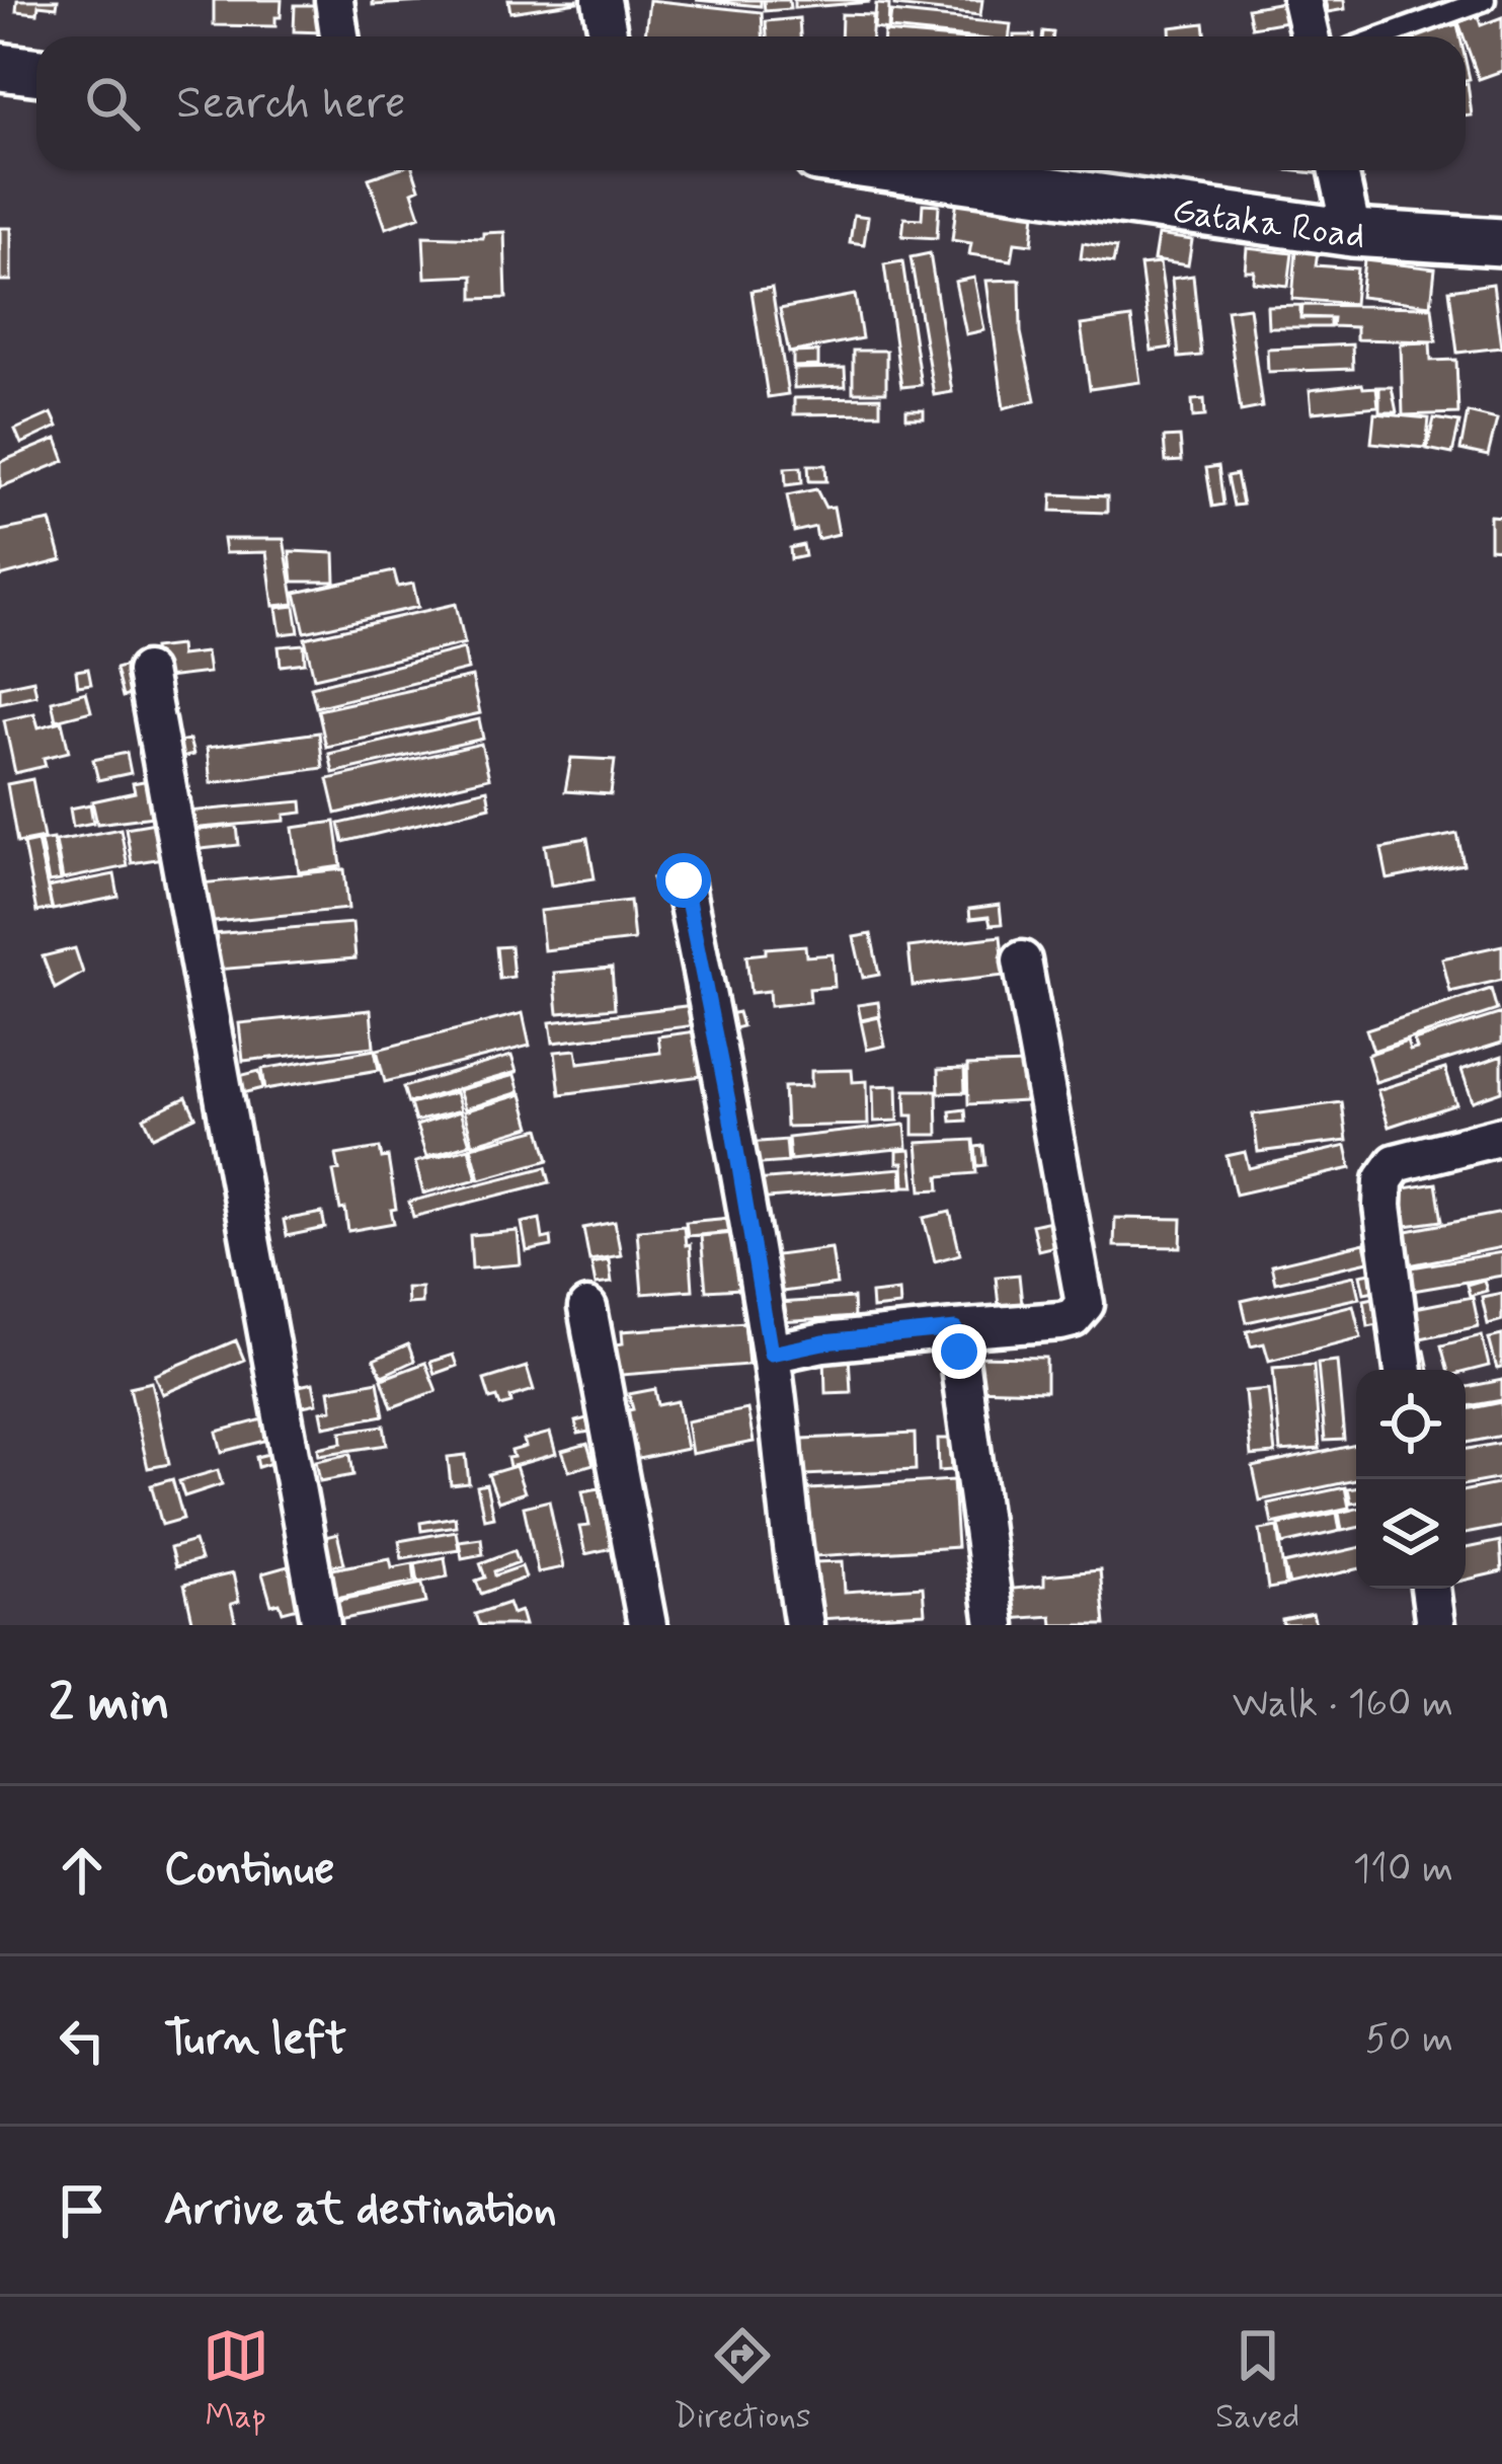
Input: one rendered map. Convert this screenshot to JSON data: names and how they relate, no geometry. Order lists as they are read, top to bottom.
{
  "streets": {
    "street": ["Gataka Road"]
  },
  "page": {
    "search": "Search here",
    "heading": ["2 min", "Walk · 160 m"],
    "list": [
      ["Continue", "110 m"],
      ["Turn left", "50 m"],
      "Arrive at destination"
    ],
    "nav": ["Map", "Directions", "Saved"]
  }
}
